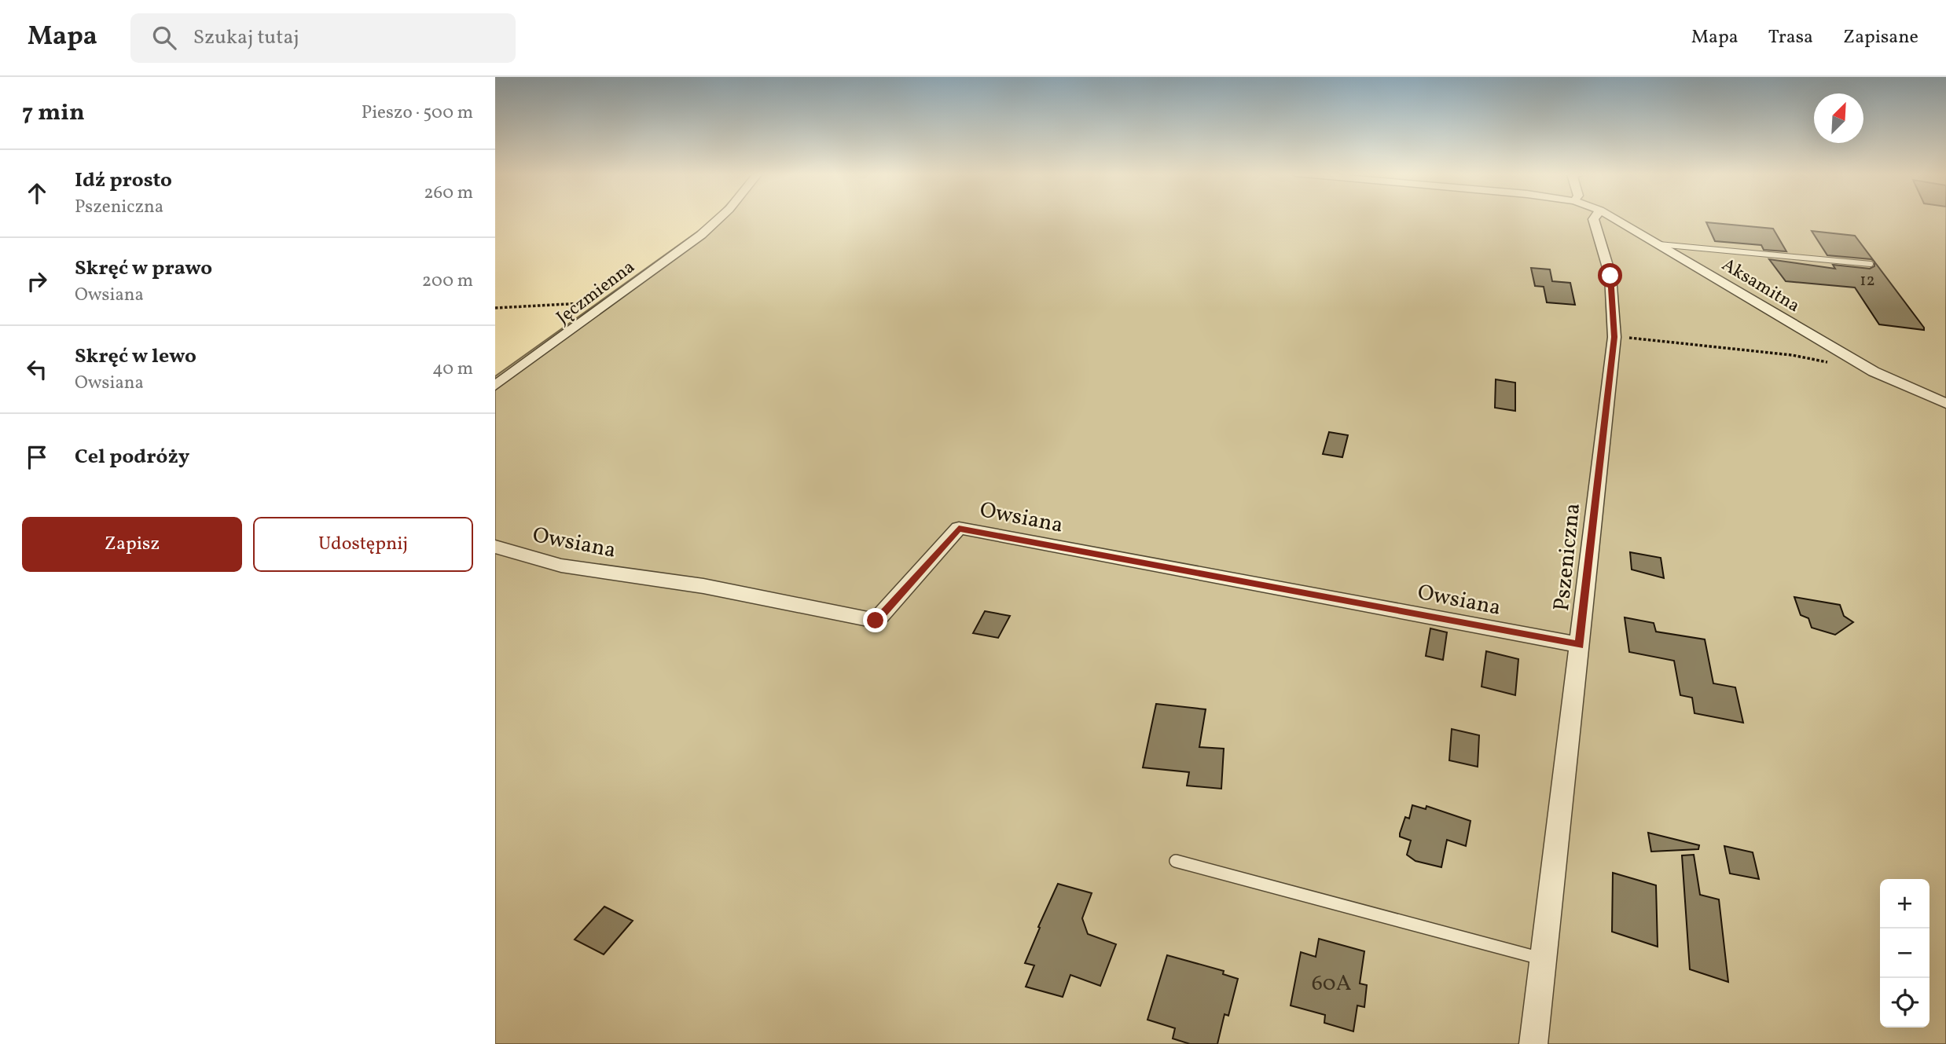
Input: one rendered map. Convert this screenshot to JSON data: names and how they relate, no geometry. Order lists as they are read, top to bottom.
{
  "streets": {
    "street": [
      "Aksamitna",
      "Jęczmienna",
      "Owsiana",
      "Pszeniczna"
    ]
  },
  "crossings": [
    ["Owsiana", "Pszeniczna"]
  ],
  "house_numbers": ["12", "60A"],
  "north": "top right",
  "page": {
    "header": "Mapa",
    "search": "Szukaj tutaj",
    "nav": ["Mapa", "Trasa", "Zapisane"],
    "heading": ["7 min", "Pieszo · 500 m"],
    "list": [
      ["Idź prosto", "Pszeniczna", "260 m"],
      ["Skręć w prawo", "Owsiana", "200 m"],
      ["Skręć w lewo", "Owsiana", "40 m"],
      "Cel podróży"
    ],
    "buttons": ["Zapisz", "Udostępnij"],
    "map_buttons": ["+", "−"]
  }
}
